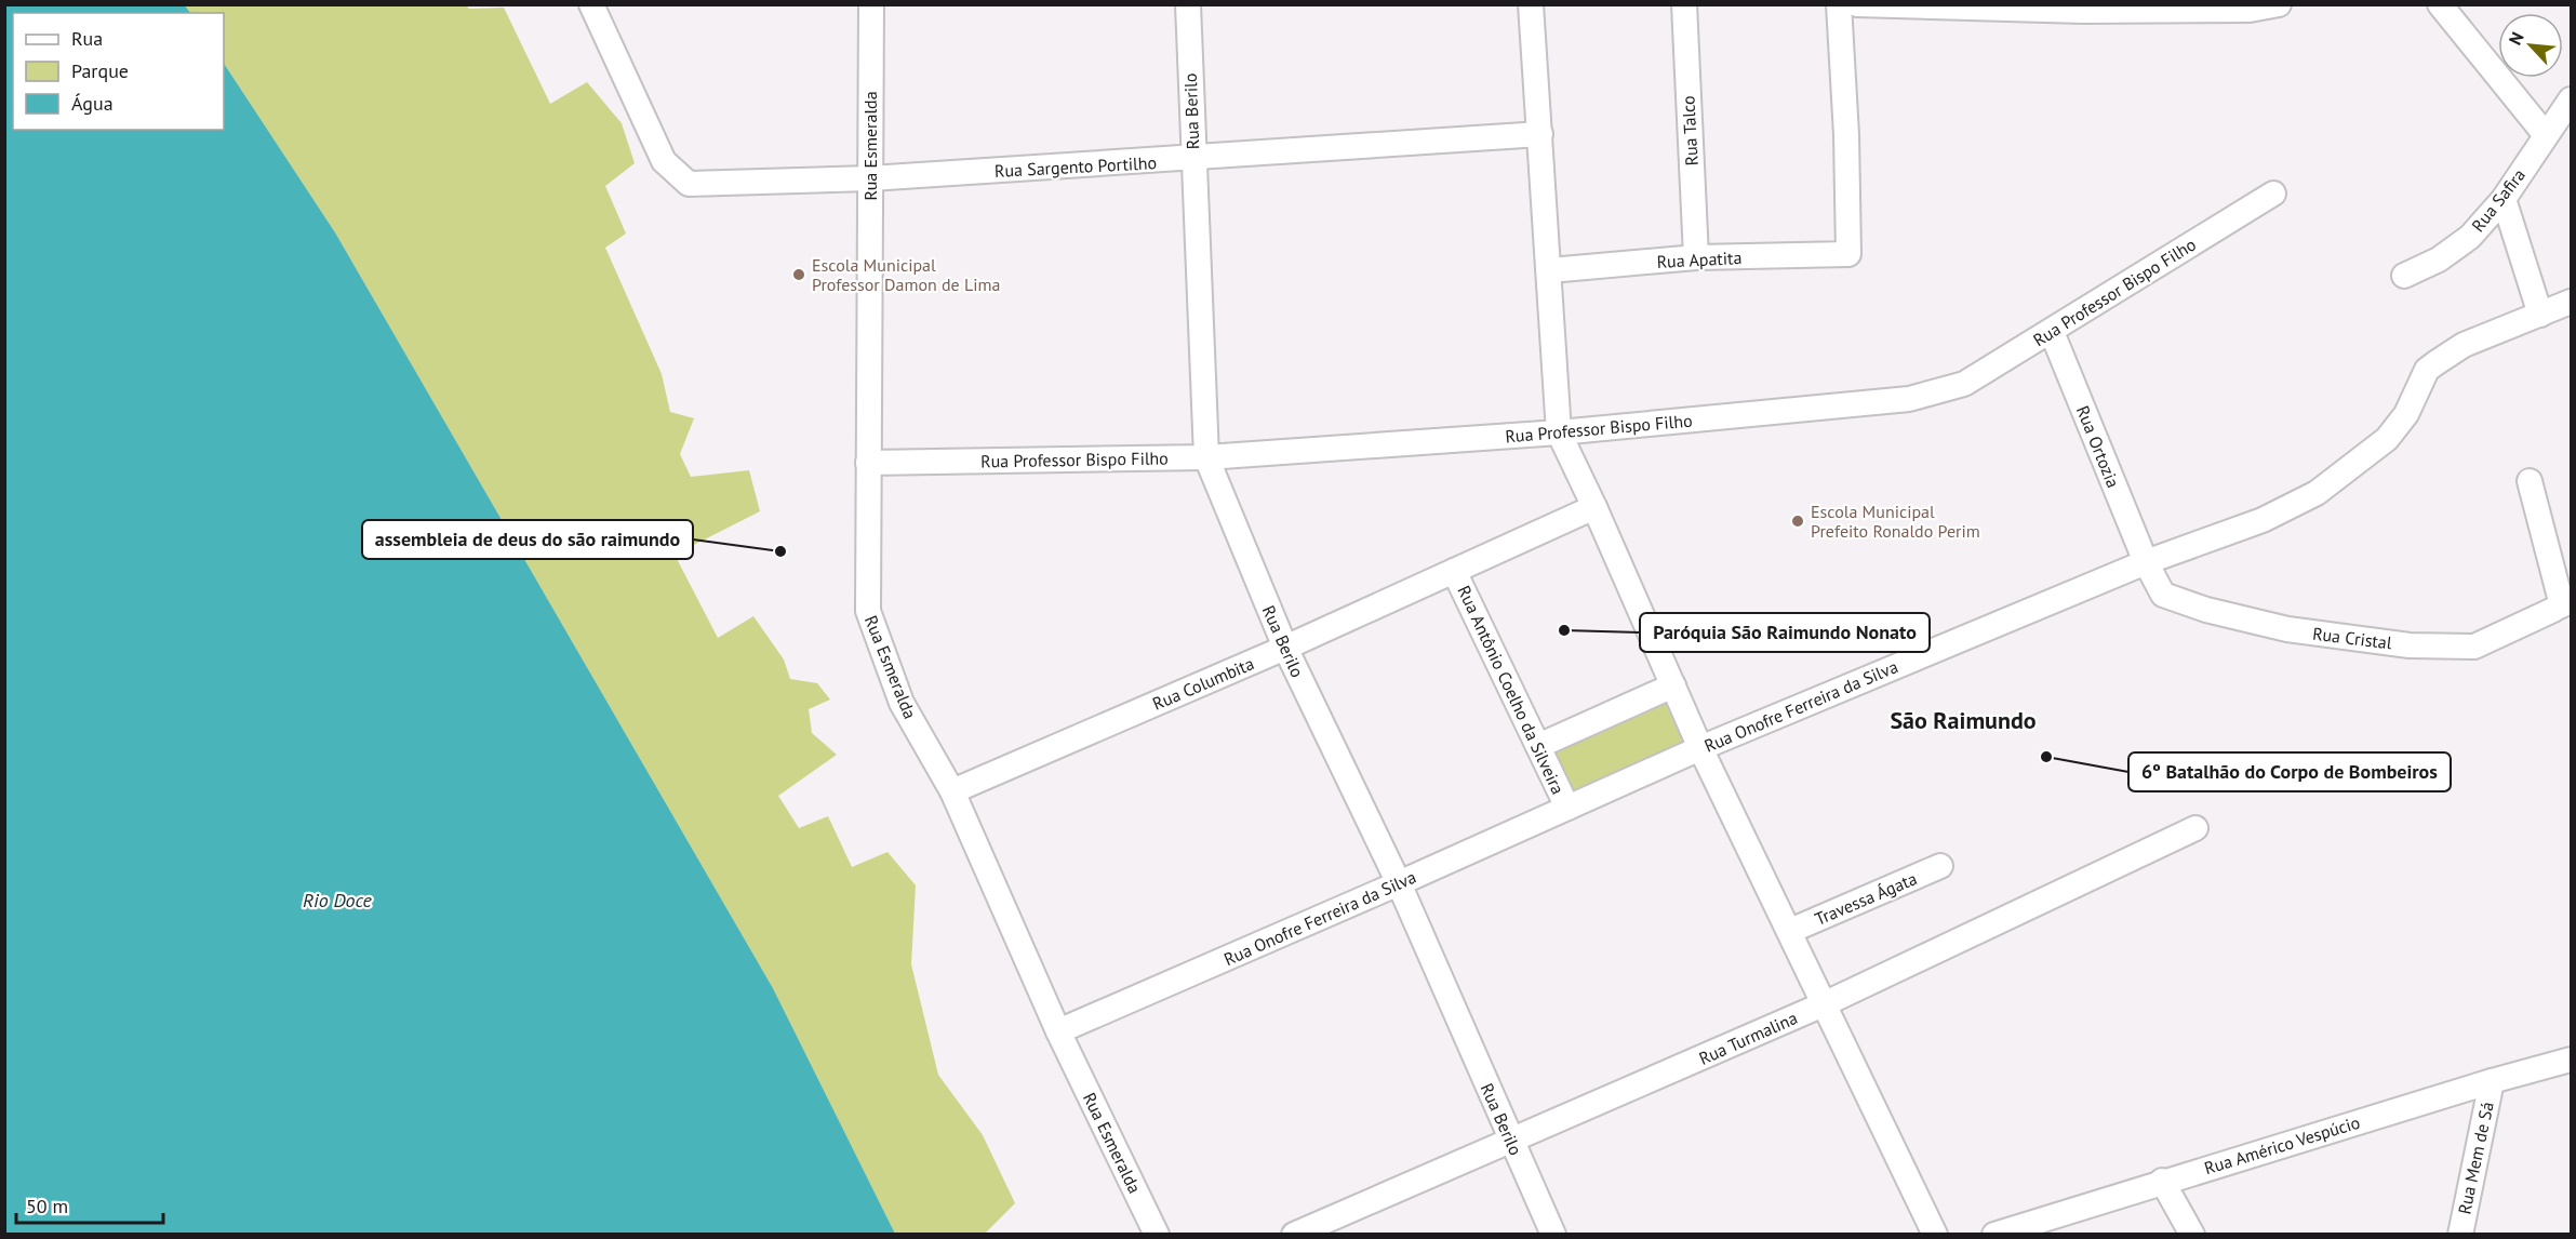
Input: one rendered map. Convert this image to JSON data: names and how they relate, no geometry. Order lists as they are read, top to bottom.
{
  "streets": {
    "street": [
      "Rua Berilo",
      "Rua Talco",
      "Rua Esmeralda",
      "Rua Sargento Portilho",
      "Rua Safira",
      "Rua Apatita",
      "Rua Professor Bispo Filho",
      "Rua Ortozia",
      "Rua Cristal",
      "Rua Columbita",
      "Rua Antônio Coelho da Silveira",
      "Rua Onofre Ferreira da Silva",
      "Travessa Ágata",
      "Rua Turmalina",
      "Rua Américo Vespúcio",
      "Rua Mem de Sá"
    ]
  },
  "crossings": [
    ["Rua Berilo", "Rua Sargento Portilho"],
    ["Rua Berilo", "Rua Professor Bispo Filho"],
    ["Rua Berilo", "Rua Columbita"],
    ["Rua Berilo", "Rua Onofre Ferreira da Silva"],
    ["Rua Berilo", "Rua Turmalina"],
    ["Rua Talco", "Rua Apatita"],
    ["Rua Esmeralda", "Rua Sargento Portilho"],
    ["Rua Esmeralda", "Rua Professor Bispo Filho"],
    ["Rua Esmeralda", "Rua Columbita"],
    ["Rua Esmeralda", "Rua Onofre Ferreira da Silva"],
    ["Rua Professor Bispo Filho", "Rua Ortozia"],
    ["Rua Ortozia", "Rua Cristal"],
    ["Rua Ortozia", "Rua Onofre Ferreira da Silva"],
    ["Rua Cristal", "Rua Onofre Ferreira da Silva"],
    ["Rua Columbita", "Rua Antônio Coelho da Silveira"],
    ["Rua Antônio Coelho da Silveira", "Rua Onofre Ferreira da Silva"],
    ["Rua Américo Vespúcio", "Rua Mem de Sá"]
  ],
  "districts": ["São Raimundo"],
  "water": ["Rio Doce"],
  "places": [
    "Escola Municipal Professor Damon de Lima",
    "Escola Municipal Prefeito Ronaldo Perim",
    "assembleia de deus do são raimundo",
    "Paróquia São Raimundo Nonato",
    "6º Batalhão do Corpo de Bombeiros"
  ],
  "legend": ["Rua", "Parque", "Água"],
  "scale_bar": "50 m",
  "north": "top left"
}
